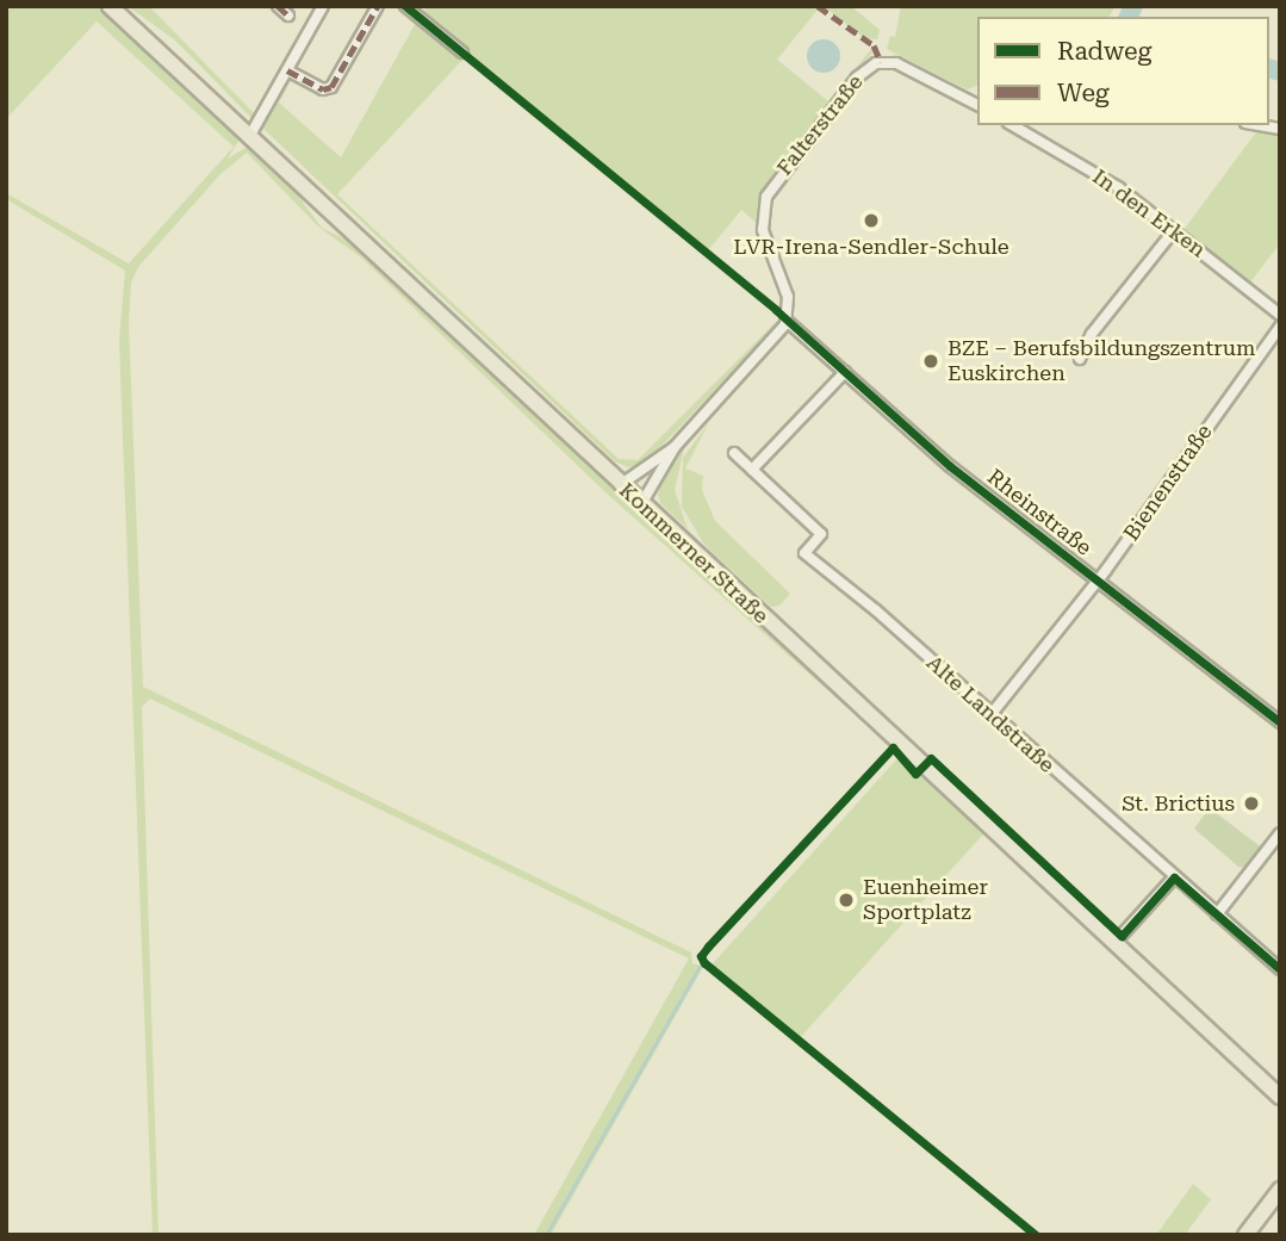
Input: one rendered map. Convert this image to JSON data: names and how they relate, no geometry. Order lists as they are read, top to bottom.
{
  "streets": {
    "main road": ["Kommerner Straße"],
    "street": [
      "Falterstraße",
      "In den Erken",
      "Bienenstraße",
      "Rheinstraße",
      "Alte Landstraße"
    ]
  },
  "crossings": [
    ["Falterstraße", "Rheinstraße"],
    ["Bienenstraße", "Rheinstraße"],
    ["Bienenstraße", "Alte Landstraße"]
  ],
  "places": [
    "LVR-Irena-Sendler-Schule",
    "BZE – Berufsbildungszentrum Euskirchen",
    "St. Brictius",
    "Euenheimer Sportplatz"
  ],
  "legend": ["Radweg", "Weg"]
}
